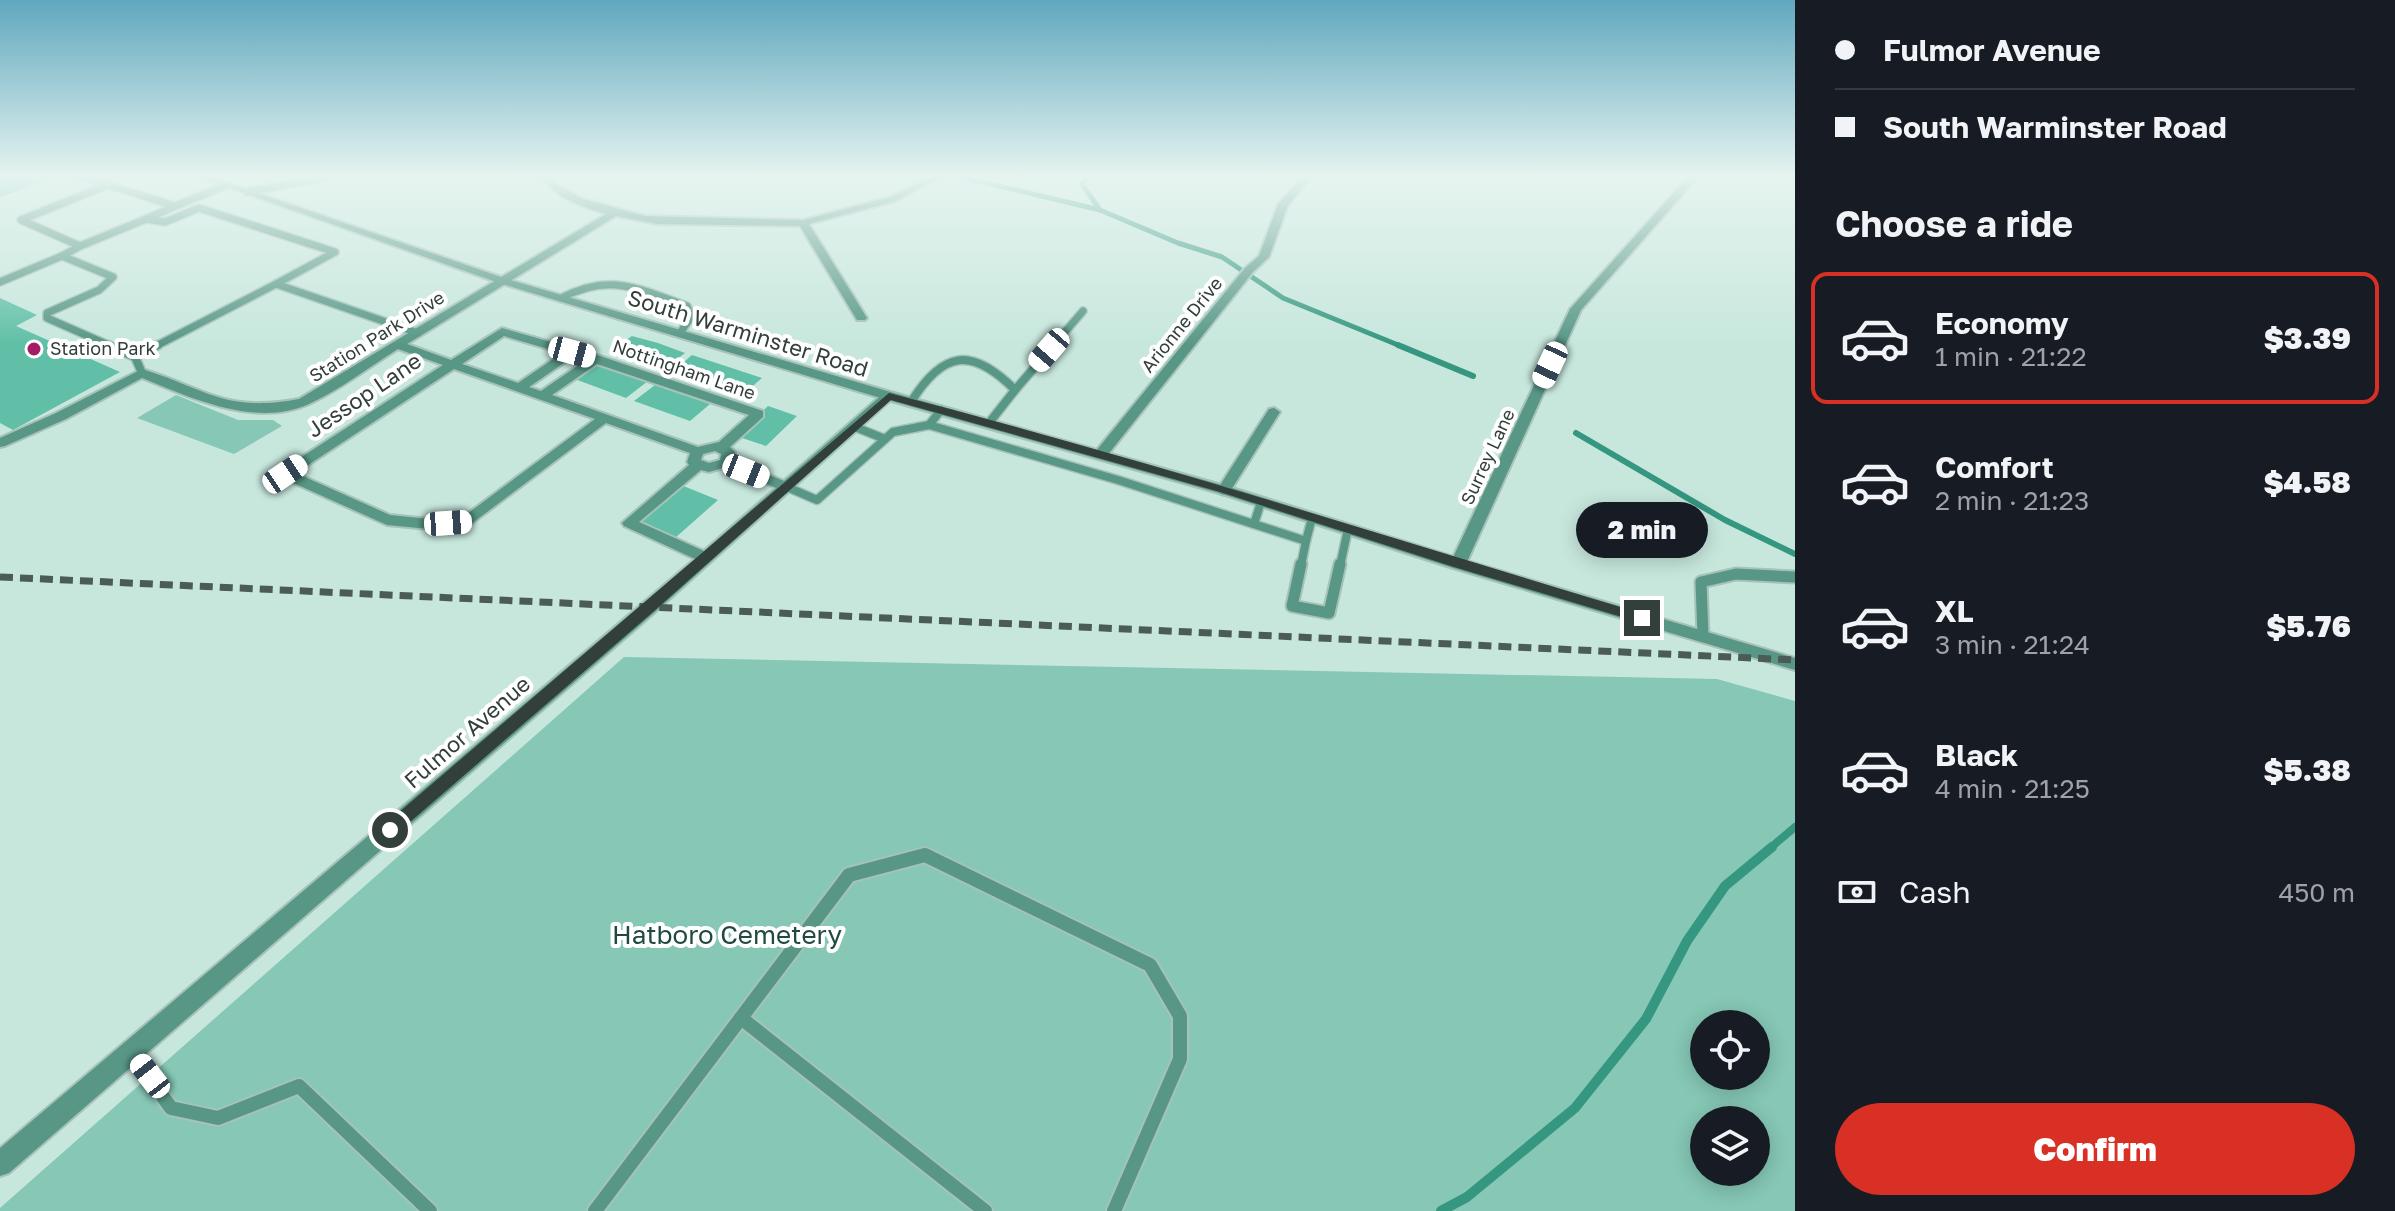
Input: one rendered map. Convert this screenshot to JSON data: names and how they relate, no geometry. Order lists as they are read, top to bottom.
{
  "streets": {
    "street": [
      "Arionne Drive",
      "South Warminster Road",
      "Station Park Drive",
      "Nottingham Lane",
      "Jessop Lane",
      "Surrey Lane",
      "Fulmor Avenue"
    ]
  },
  "crossings": [
    ["Arionne Drive", "South Warminster Road"],
    ["South Warminster Road", "Station Park Drive"],
    ["South Warminster Road", "Surrey Lane"],
    ["South Warminster Road", "Fulmor Avenue"]
  ],
  "parks": ["Hatboro Cemetery"],
  "places": ["Station Park"],
  "page": {
    "banner": ["Fulmor Avenue", "South Warminster Road"],
    "heading": "Choose a ride",
    "list": [
      {
        "name": "Economy",
        "note": "1 min · 21:22",
        "value": "$3.39"
      },
      {
        "name": "Comfort",
        "note": "2 min · 21:23",
        "value": "$4.58"
      },
      {
        "name": "XL",
        "note": "3 min · 21:24",
        "value": "$5.76"
      },
      {
        "name": "Black",
        "note": "4 min · 21:25",
        "value": "$5.38"
      }
    ],
    "bubble": "2 min",
    "pay": ["Cash", "450 m"],
    "buttons": "Confirm"
  }
}
